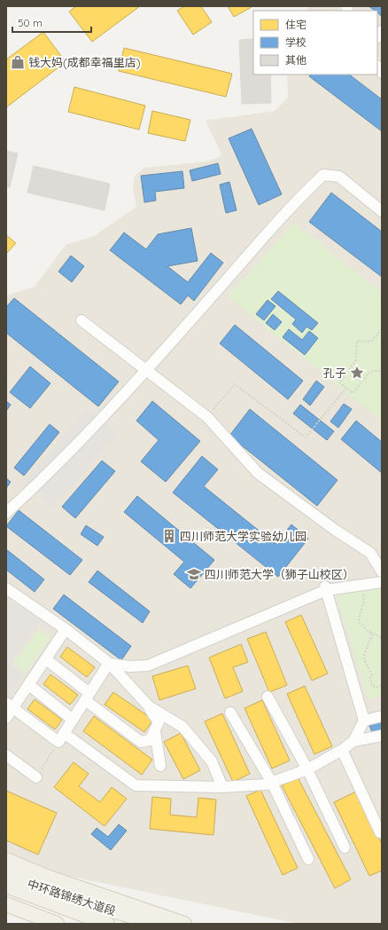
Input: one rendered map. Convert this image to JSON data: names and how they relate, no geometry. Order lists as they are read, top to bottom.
{
  "streets": {
    "main road": ["中环路锦绣大道段"]
  },
  "places": {
    "shop": ["钱大妈(成都幸福里店)"],
    "place": ["孔子"],
    "building": ["四川师范大学实验幼儿园"],
    "school or university": ["四川师范大学（狮子山校区）"]
  },
  "legend": ["住宅", "学校", "其他"],
  "scale_bar": "50 m"
}
